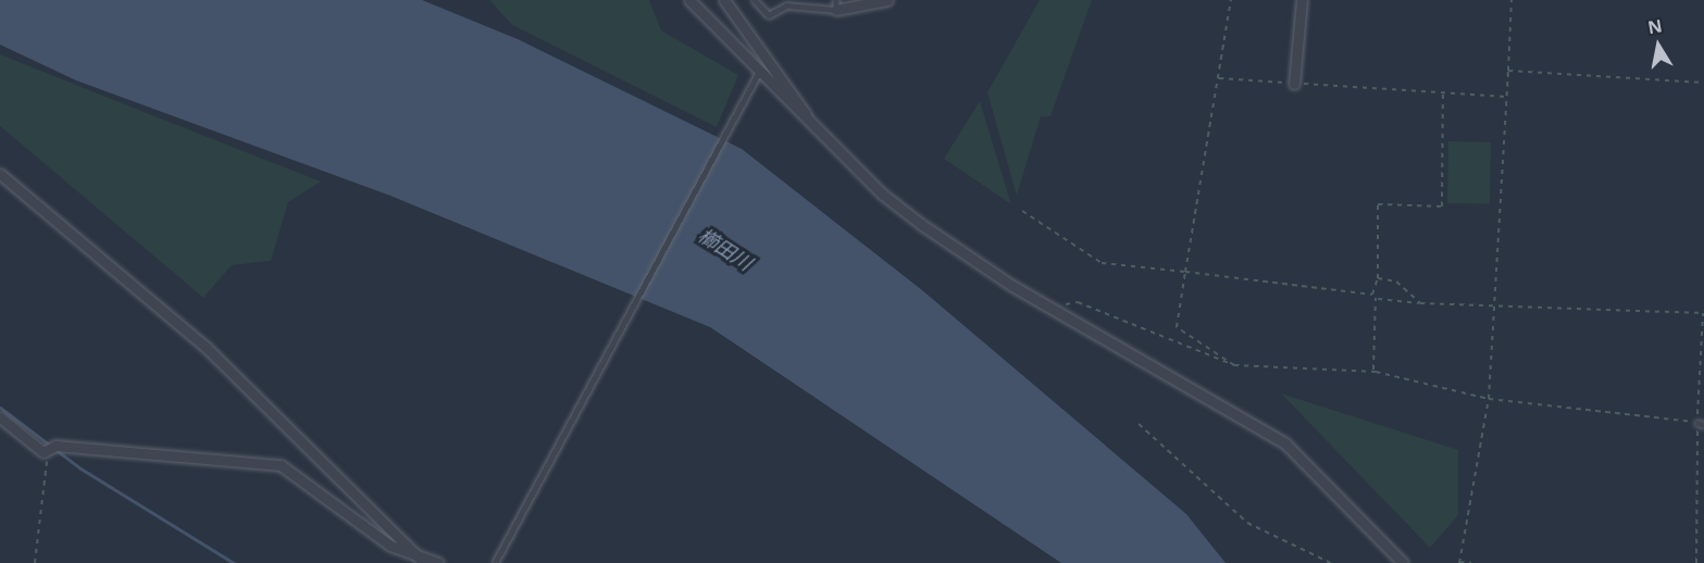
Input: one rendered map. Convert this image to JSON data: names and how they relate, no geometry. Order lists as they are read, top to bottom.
{
  "water": ["櫛田川"],
  "north": "top"
}
